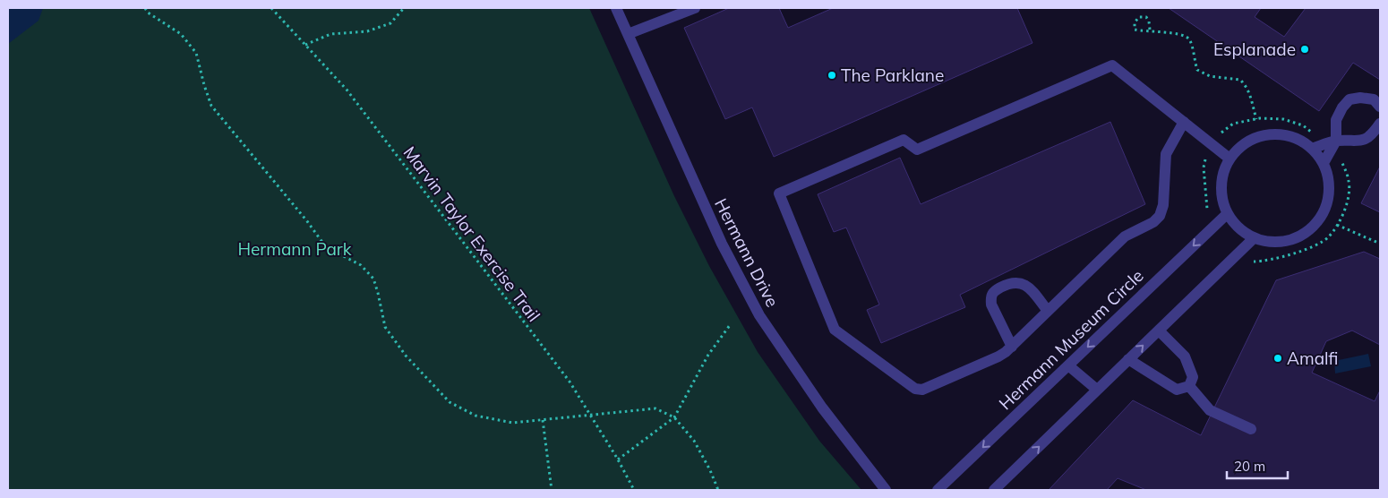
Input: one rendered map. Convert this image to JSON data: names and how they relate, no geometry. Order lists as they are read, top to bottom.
{
  "streets": {
    "street": ["Hermann Drive", "Hermann Museum Circle"],
    "path": ["Marvin Taylor Exercise Trail"]
  },
  "parks": ["Hermann Park"],
  "places": ["Esplanade", "The Parklane", "Amalfi"],
  "scale_bar": "20 m"
}
